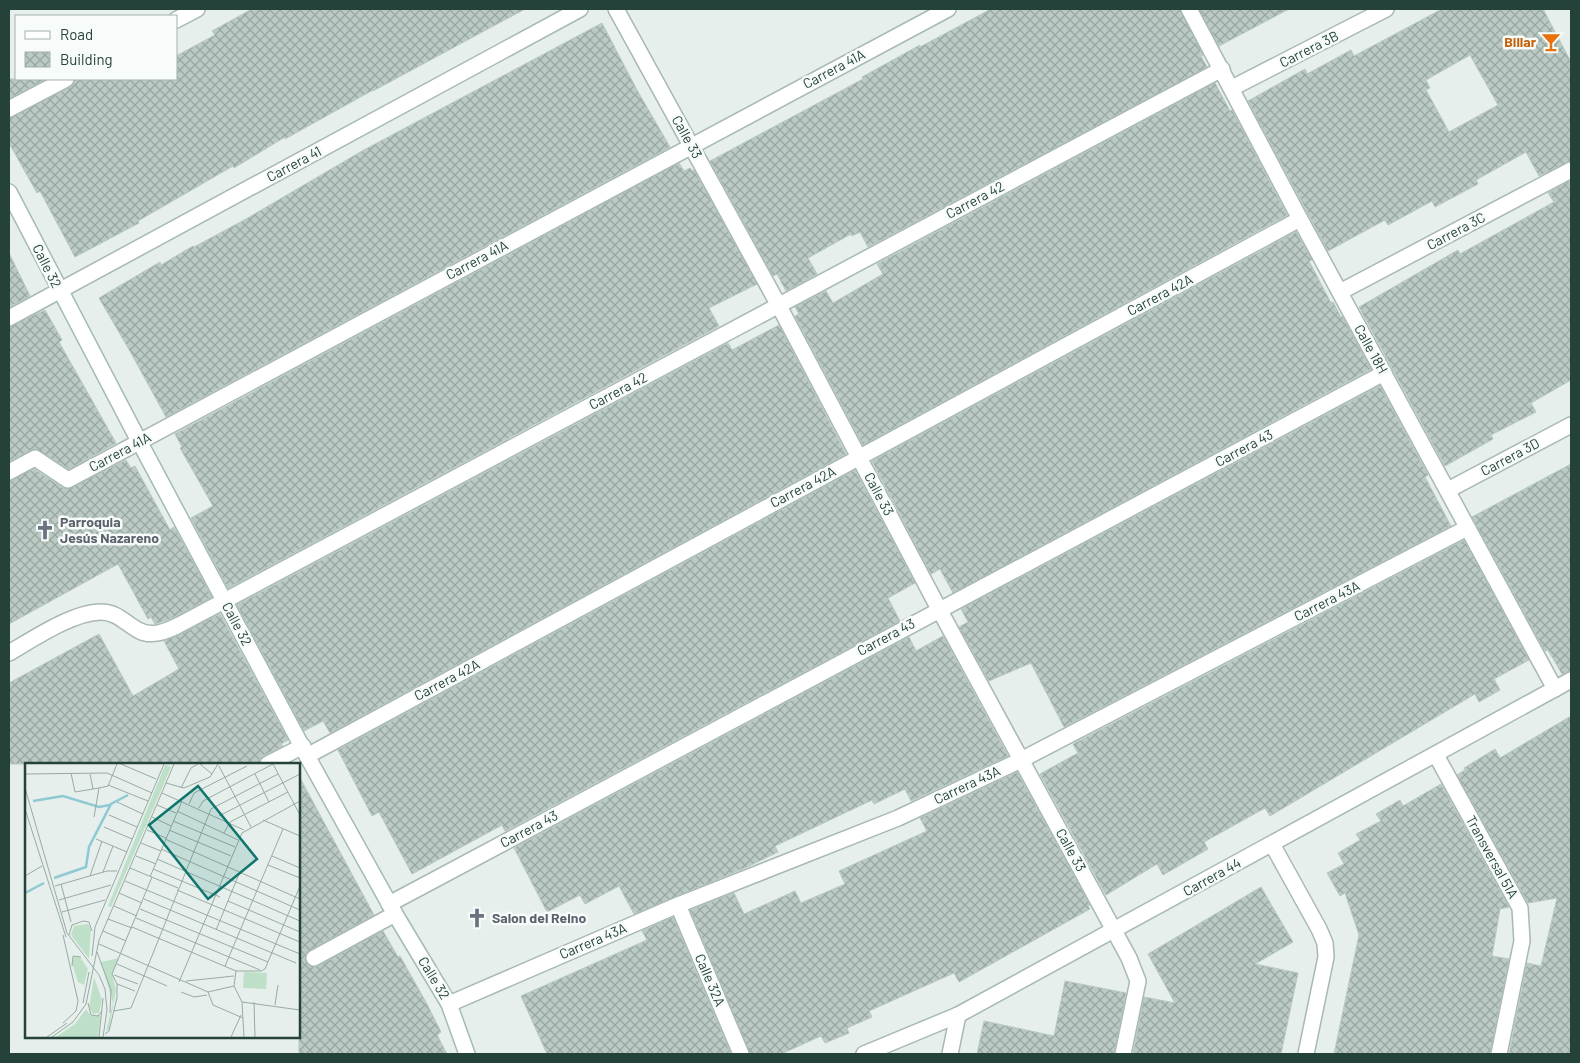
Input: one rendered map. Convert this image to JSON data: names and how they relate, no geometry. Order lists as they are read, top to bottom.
{
  "streets": {
    "street": [
      "Carrera 3B",
      "Carrera 41A",
      "Calle 33",
      "Carrera 41",
      "Carrera 42",
      "Carrera 3C",
      "Calle 32",
      "Carrera 42A",
      "Calle 18H",
      "Carrera 43",
      "Carrera 3D",
      "Carrera 43A",
      "Transversal 51A",
      "Carrera 44",
      "Calle 32A"
    ]
  },
  "crossings": [
    ["Carrera 3B", "Calle 18H"],
    ["Carrera 41A", "Calle 33"],
    ["Carrera 41A", "Calle 32"],
    ["Calle 33", "Carrera 42"],
    ["Calle 33", "Carrera 42A"],
    ["Calle 33", "Carrera 43"],
    ["Calle 33", "Carrera 43A"],
    ["Calle 33", "Carrera 44"],
    ["Carrera 41", "Calle 32"],
    ["Carrera 42", "Calle 32"],
    ["Carrera 42", "Calle 18H"],
    ["Carrera 3C", "Calle 18H"],
    ["Calle 32", "Carrera 42A"],
    ["Calle 32", "Carrera 43"],
    ["Calle 32", "Carrera 43A"],
    ["Carrera 42A", "Calle 18H"],
    ["Calle 18H", "Carrera 43"],
    ["Calle 18H", "Carrera 3D"],
    ["Calle 18H", "Carrera 43A"],
    ["Calle 18H", "Carrera 44"],
    ["Carrera 43A", "Calle 32A"],
    ["Transversal 51A", "Carrera 44"]
  ],
  "places": {
    "bar": ["Billar"],
    "church": ["Parroquia Jesús Nazareno", "Salon del Reino"]
  },
  "legend": ["Road", "Building"]
}
